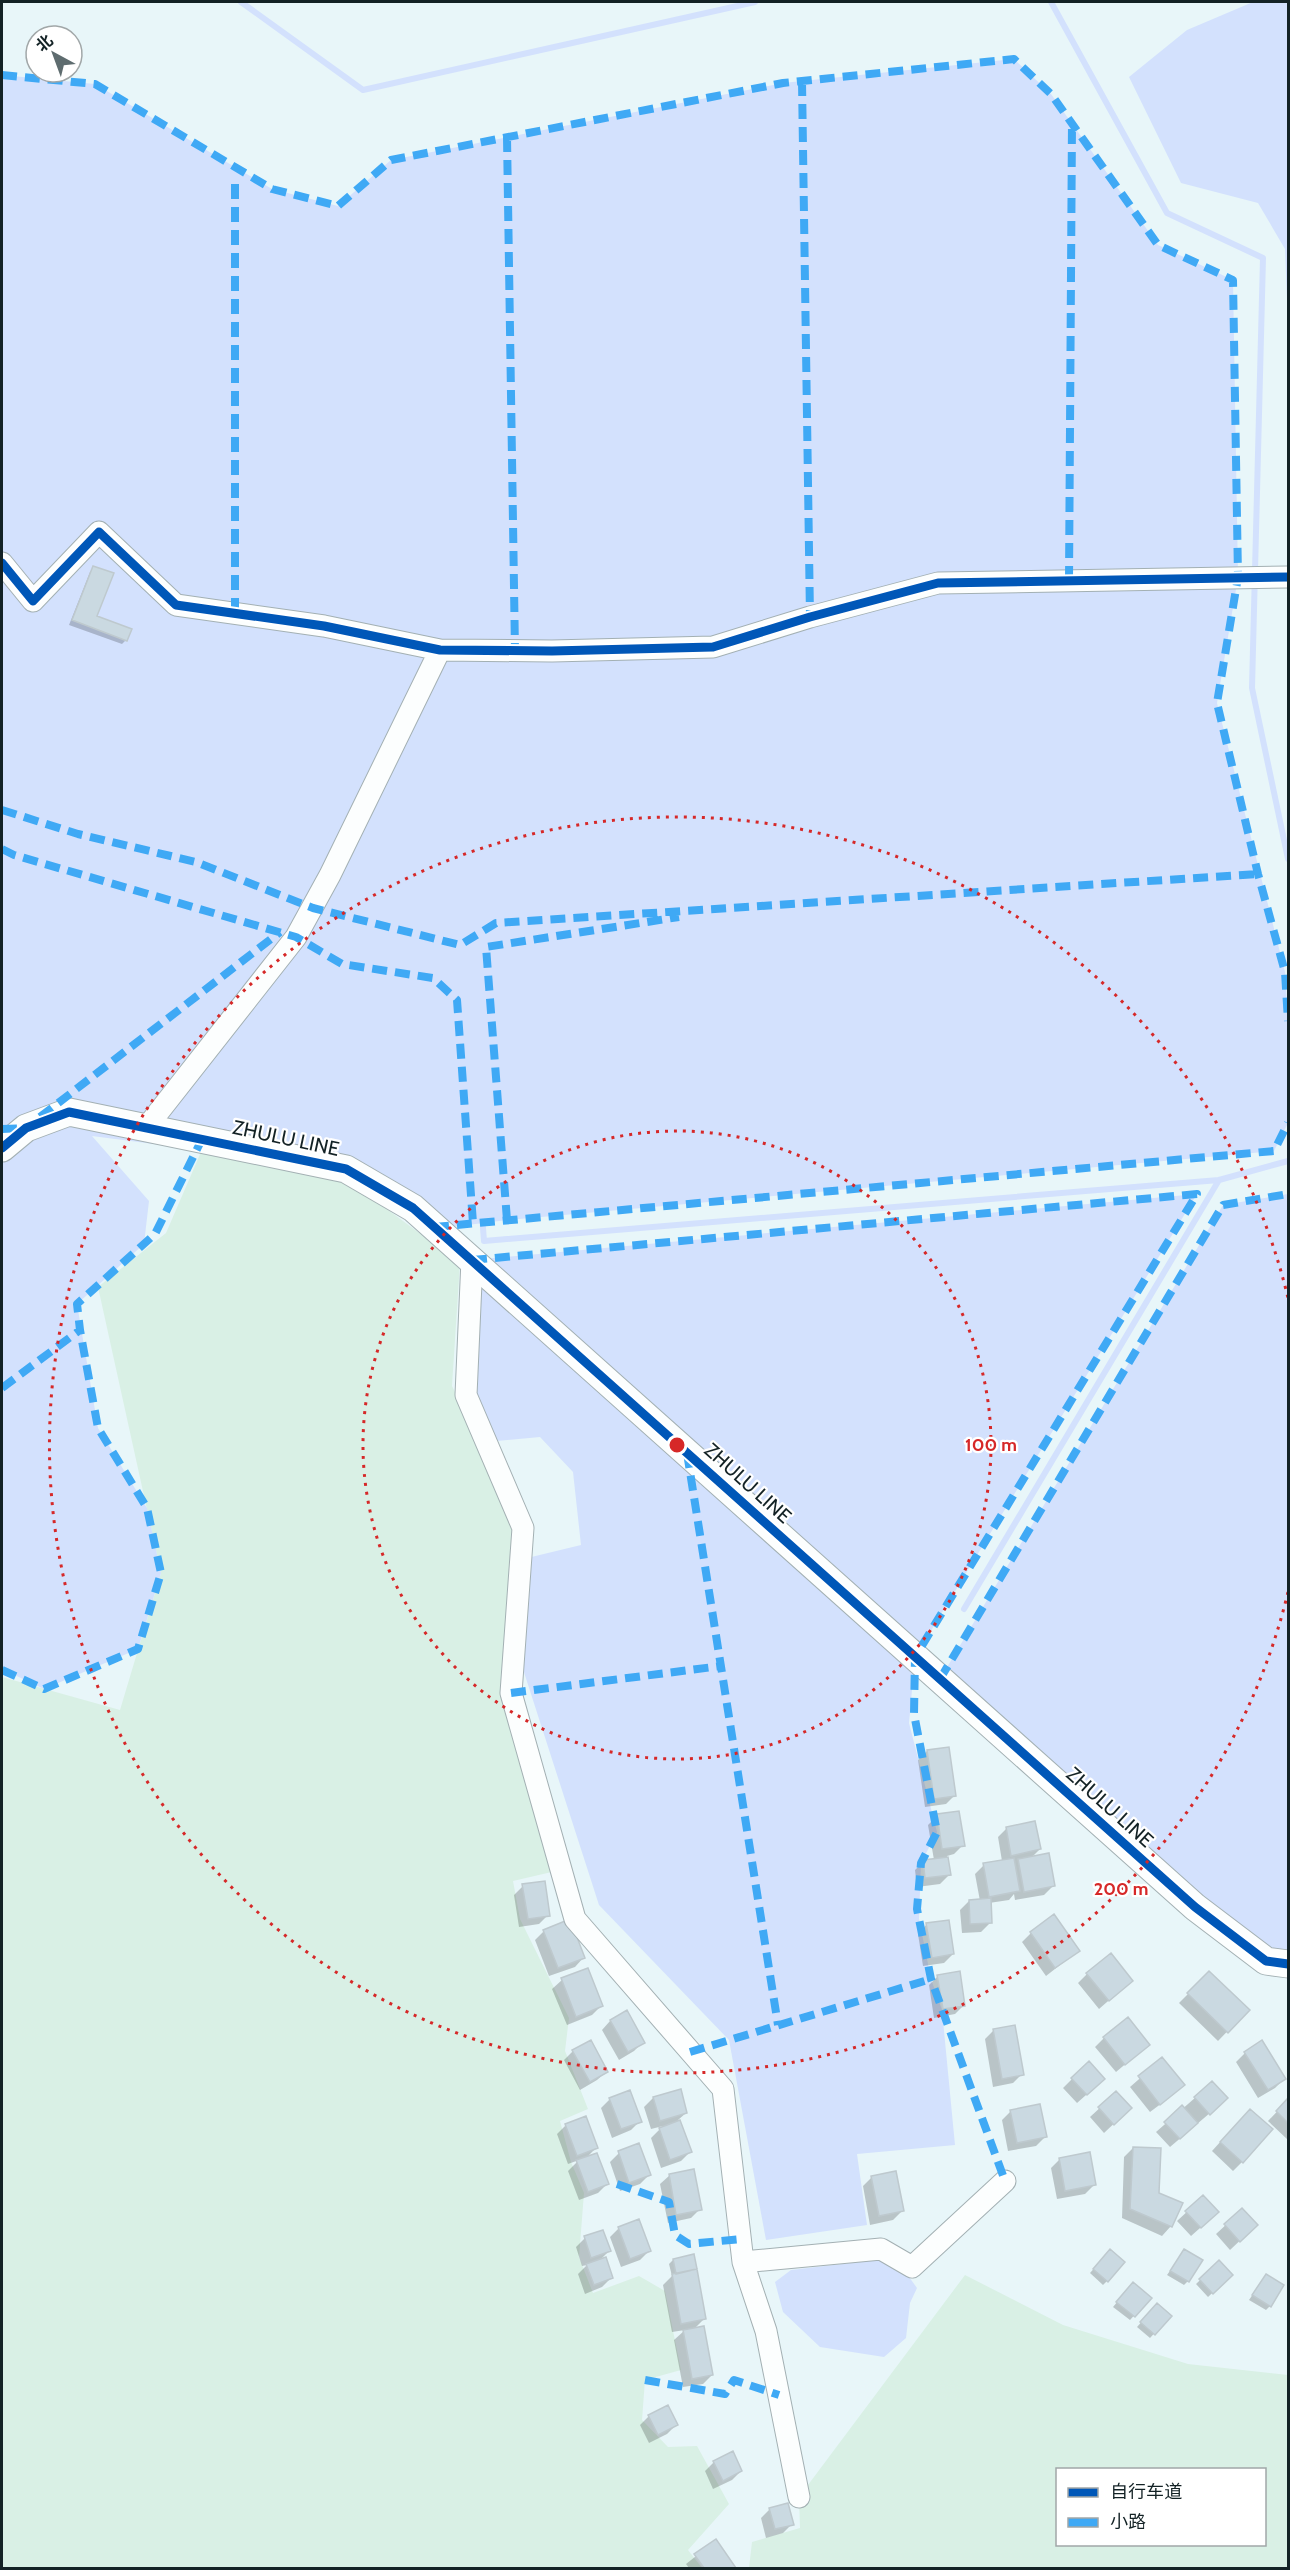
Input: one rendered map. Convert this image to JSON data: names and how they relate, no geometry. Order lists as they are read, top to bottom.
{
  "streets": {
    "street": ["ZHULU LINE"]
  },
  "legend": ["自行车道", "小路"],
  "north": "top left",
  "rings": ["100 m", "200 m"]
}
